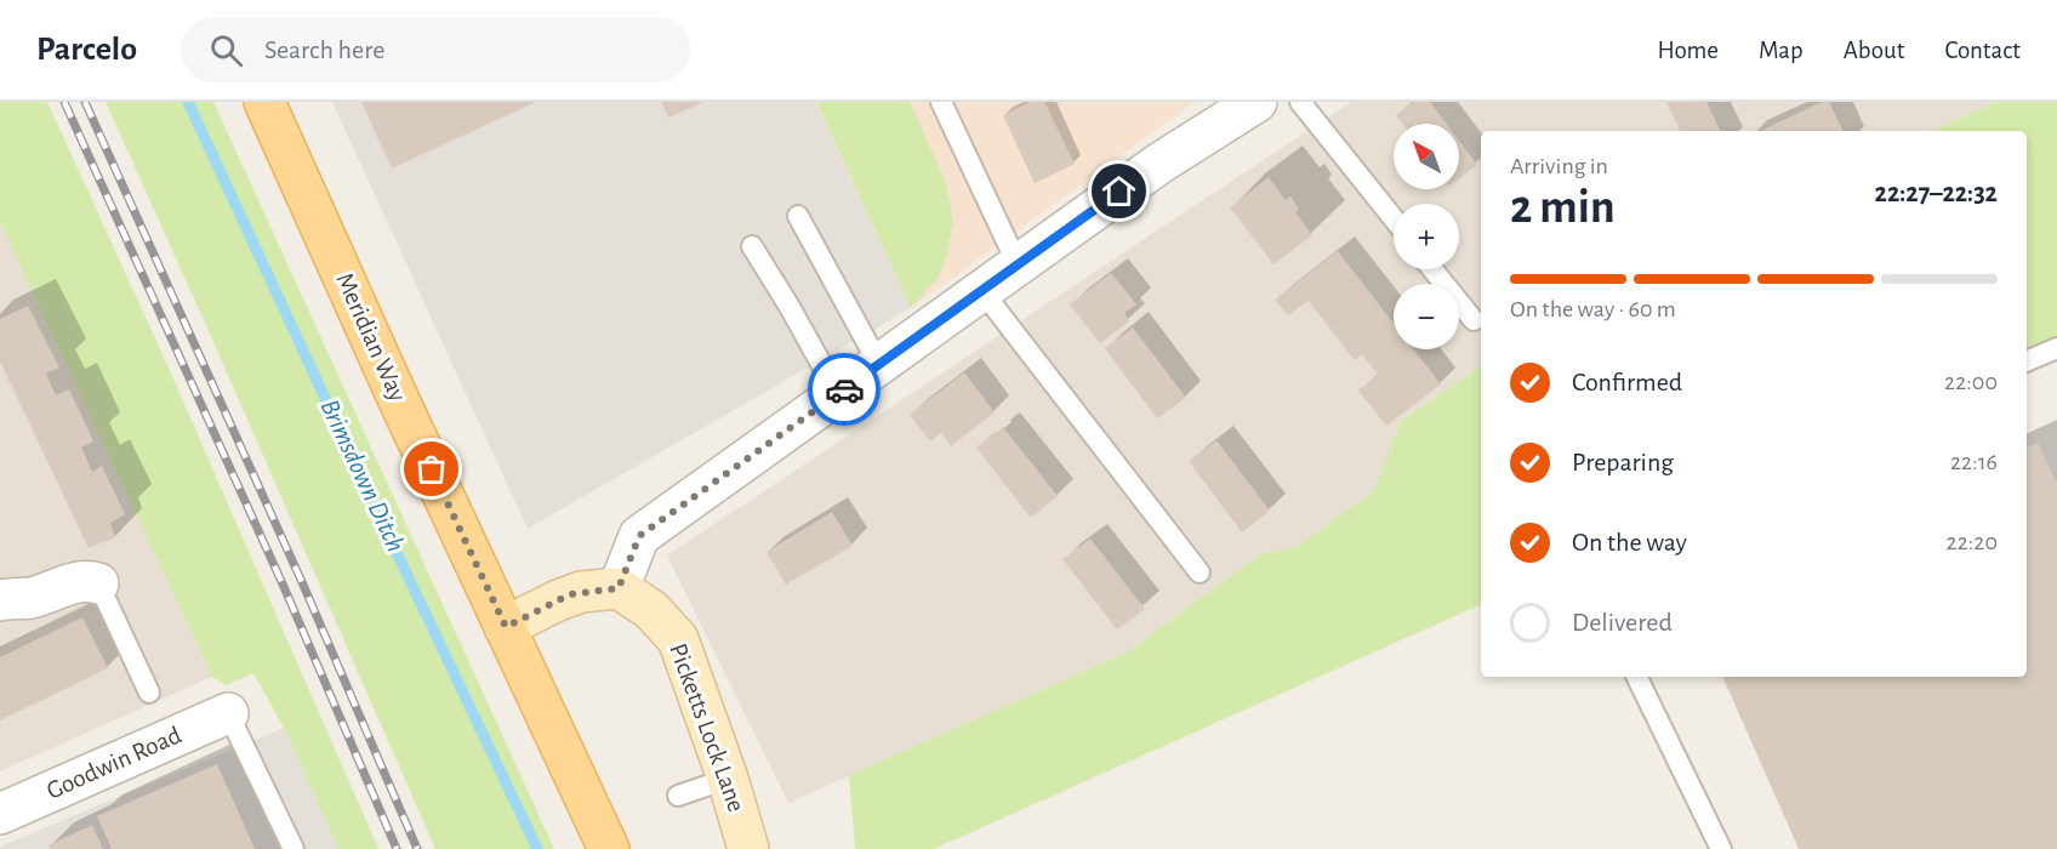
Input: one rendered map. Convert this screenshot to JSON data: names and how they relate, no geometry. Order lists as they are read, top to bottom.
{
  "streets": {
    "main road": ["Meridian Way"],
    "street": ["Picketts Lock Lane", "Goodwin Road"]
  },
  "water": ["Brimsdown Ditch"],
  "north": "top left",
  "page": {
    "header": "Parcelo",
    "search": "Search here",
    "nav": [
      "Home",
      "Map",
      "About",
      "Contact"
    ],
    "map_buttons": ["+", "−"],
    "heading": ["2 min", "Arriving in", "22:27–22:32"],
    "bar": "On the way · 60 m",
    "list": [
      ["Confirmed", "22:00"],
      ["Preparing", "22:16"],
      ["On the way", "22:20"],
      "Delivered"
    ]
  }
}
